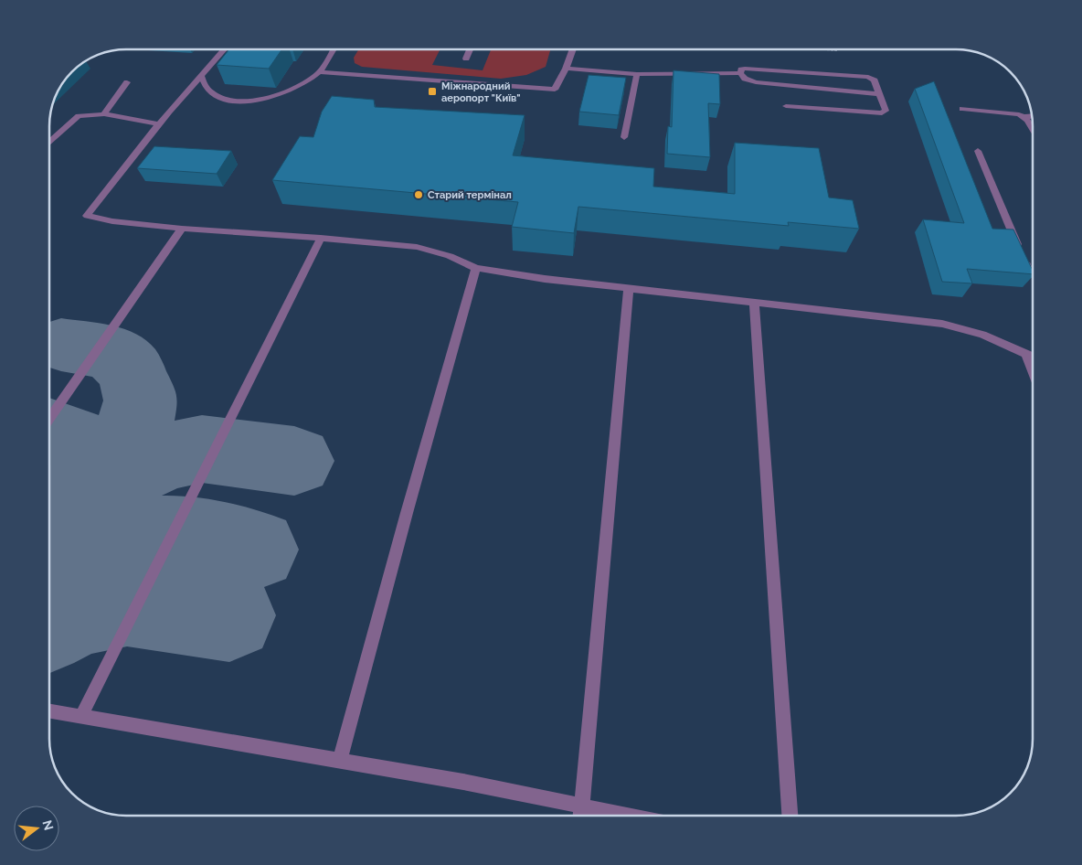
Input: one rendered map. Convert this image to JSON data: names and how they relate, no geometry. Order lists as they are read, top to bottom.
{
  "places": {
    "transit": ["Міжнародний аеропорт \"Київ\""],
    "other": ["Старий термінал"]
  },
  "north": "right"
}
